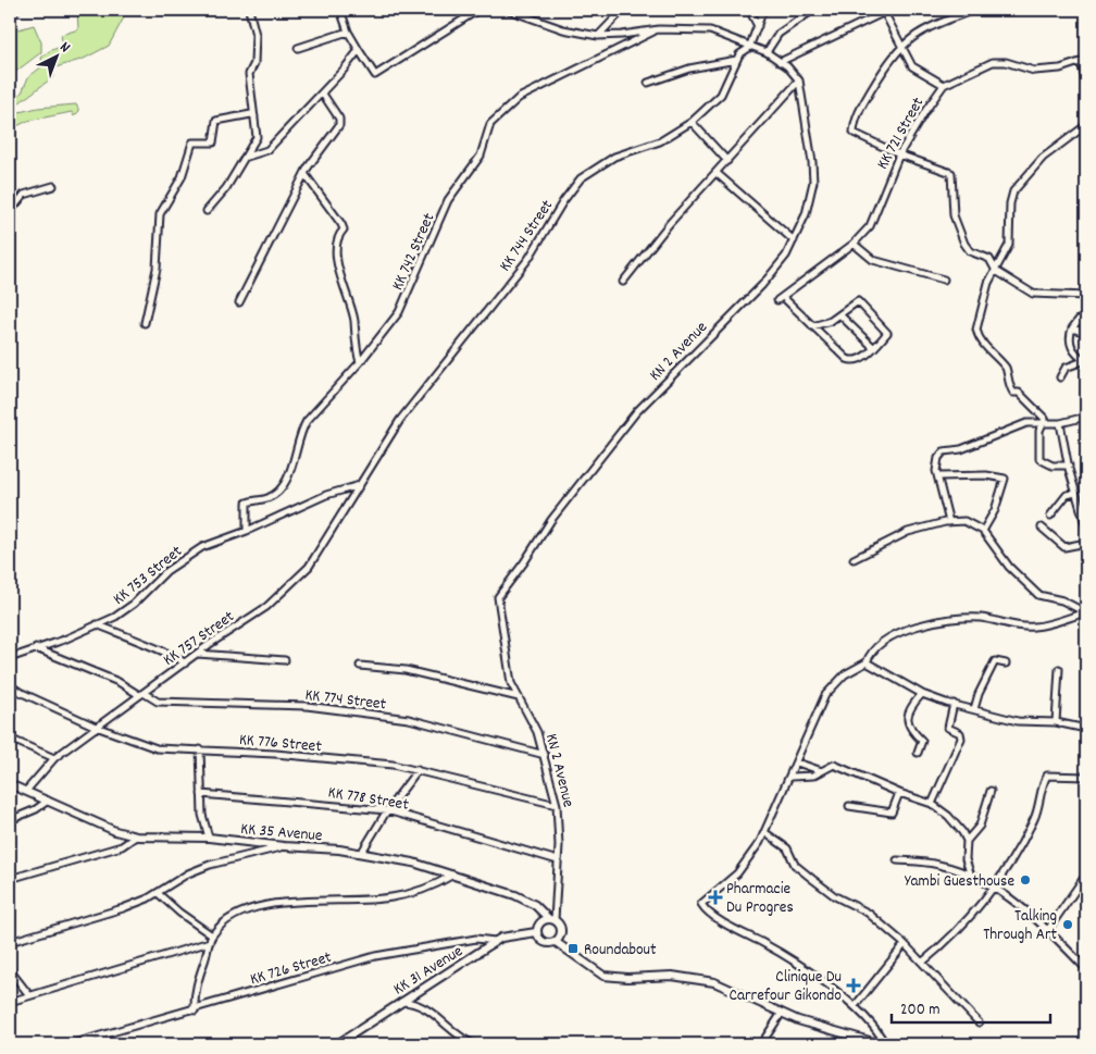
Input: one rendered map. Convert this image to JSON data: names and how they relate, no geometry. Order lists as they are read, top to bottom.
{
  "streets": {
    "main road": ["KK 35 Avenue", "KK 31 Avenue"],
    "street": [
      "KK 721 Street",
      "KK 744 Street",
      "KK 742 Street",
      "KN 2 Avenue",
      "KK 753 Street",
      "KK 757 Street",
      "KK 774 Street",
      "KK 776 Street",
      "KK 778 Street",
      "KK 726 Street"
    ]
  },
  "crossings": [
    ["KK 744 Street", "KK 753 Street"],
    ["KK 744 Street", "KK 757 Street"],
    ["KK 742 Street", "KK 753 Street"],
    ["KN 2 Avenue", "KK 774 Street"],
    ["KN 2 Avenue", "KK 776 Street"],
    ["KN 2 Avenue", "KK 778 Street"],
    ["KN 2 Avenue", "KK 35 Avenue"],
    ["KN 2 Avenue", "KK 31 Avenue"],
    ["KK 753 Street", "KK 757 Street"],
    ["KK 753 Street", "KK 774 Street"],
    ["KK 757 Street", "KK 774 Street"],
    ["KK 757 Street", "KK 776 Street"],
    ["KK 757 Street", "KK 35 Avenue"],
    ["KK 35 Avenue", "KK 31 Avenue"],
    ["KK 726 Street", "KK 31 Avenue"]
  ],
  "places": {
    "other": ["Yambi Guesthouse", "Talking Through Art"],
    "health": ["Pharmacie Du Progres", "Clinique Du Carrefour Gikondo"],
    "transit": ["Roundabout"]
  },
  "scale_bar": "200 m",
  "north": "top right"
}
